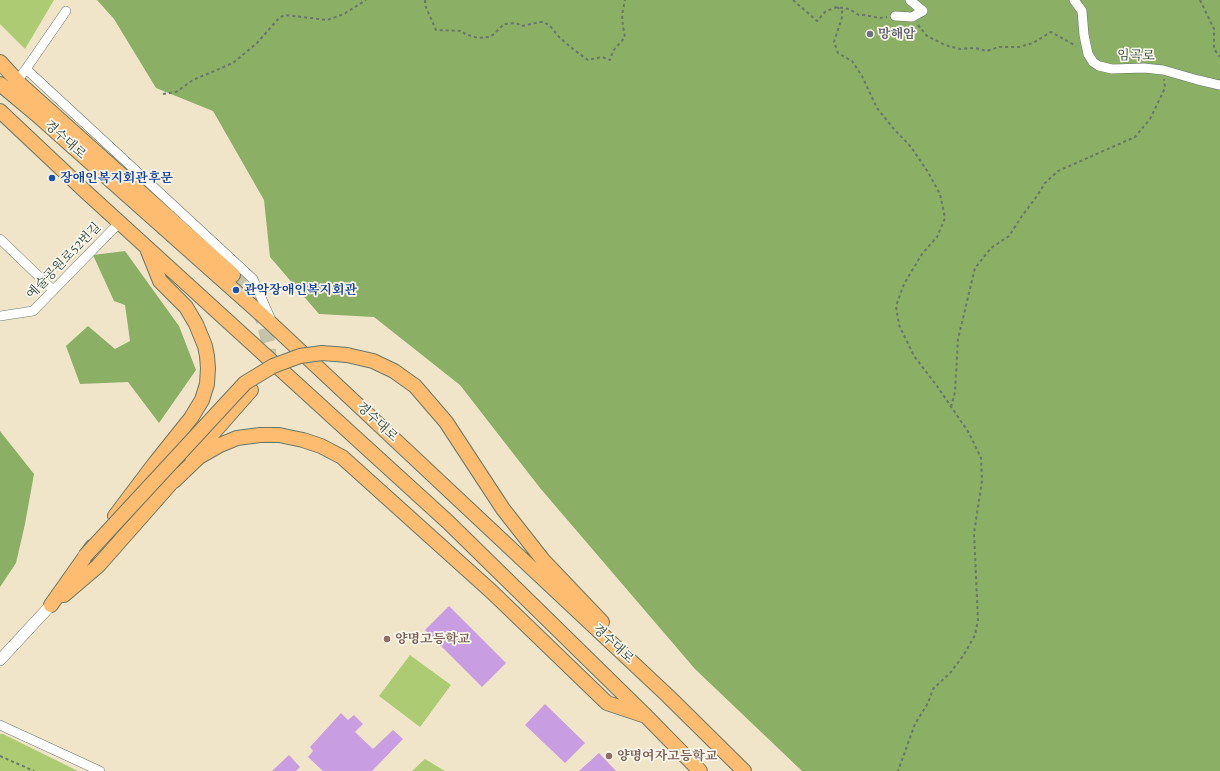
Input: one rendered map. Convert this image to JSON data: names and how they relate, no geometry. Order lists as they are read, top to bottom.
{
  "streets": {
    "main road": ["경수대로"],
    "street": ["임곡로", "예술공원로52번길"]
  },
  "crossings": [
    ["경수대로", "예술공원로52번길"]
  ],
  "places": [
    "망해암",
    "장애인복지회관후문",
    "관악장애인복지회관",
    "양명고등학교",
    "양명여자고등학교"
  ]
}
